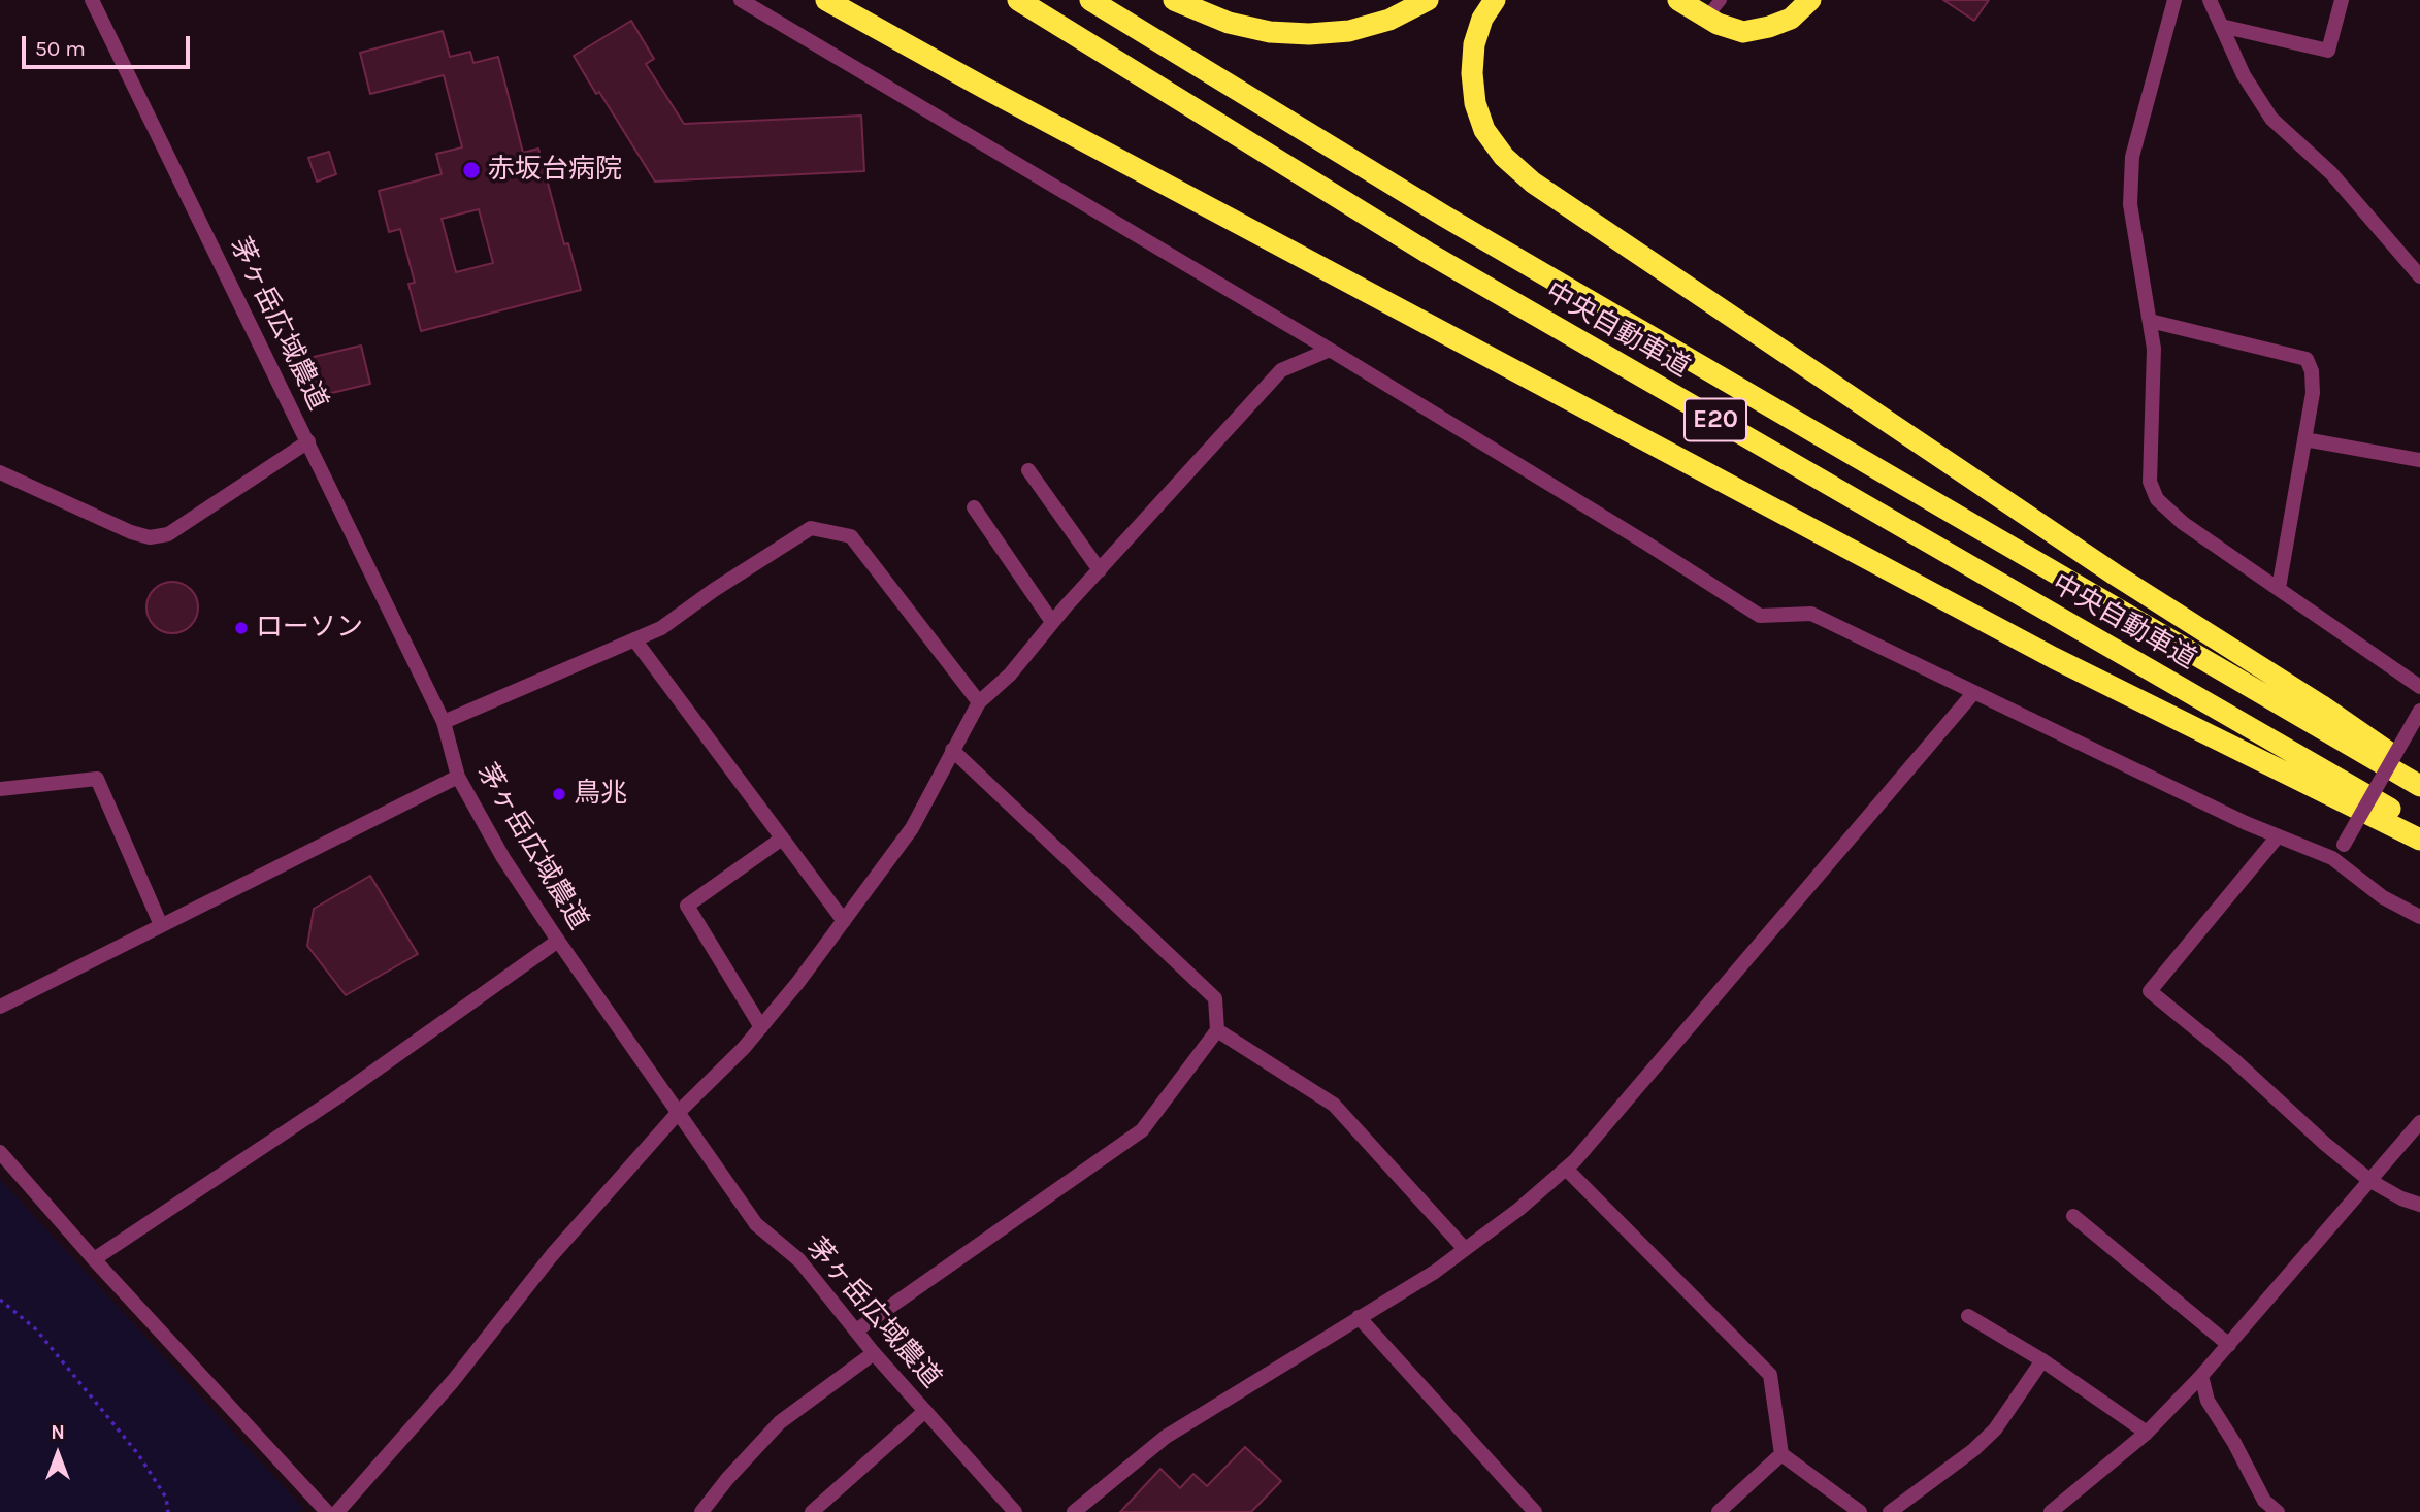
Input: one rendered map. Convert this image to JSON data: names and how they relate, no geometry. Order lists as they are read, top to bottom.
{
  "streets": {
    "highway": ["中央自動車道", "E20"],
    "street": ["茅ヶ岳広域農道"]
  },
  "places": ["赤坂台病院", "ローソン", "鳥兆"],
  "scale_bar": "50 m",
  "north": "top"
}
